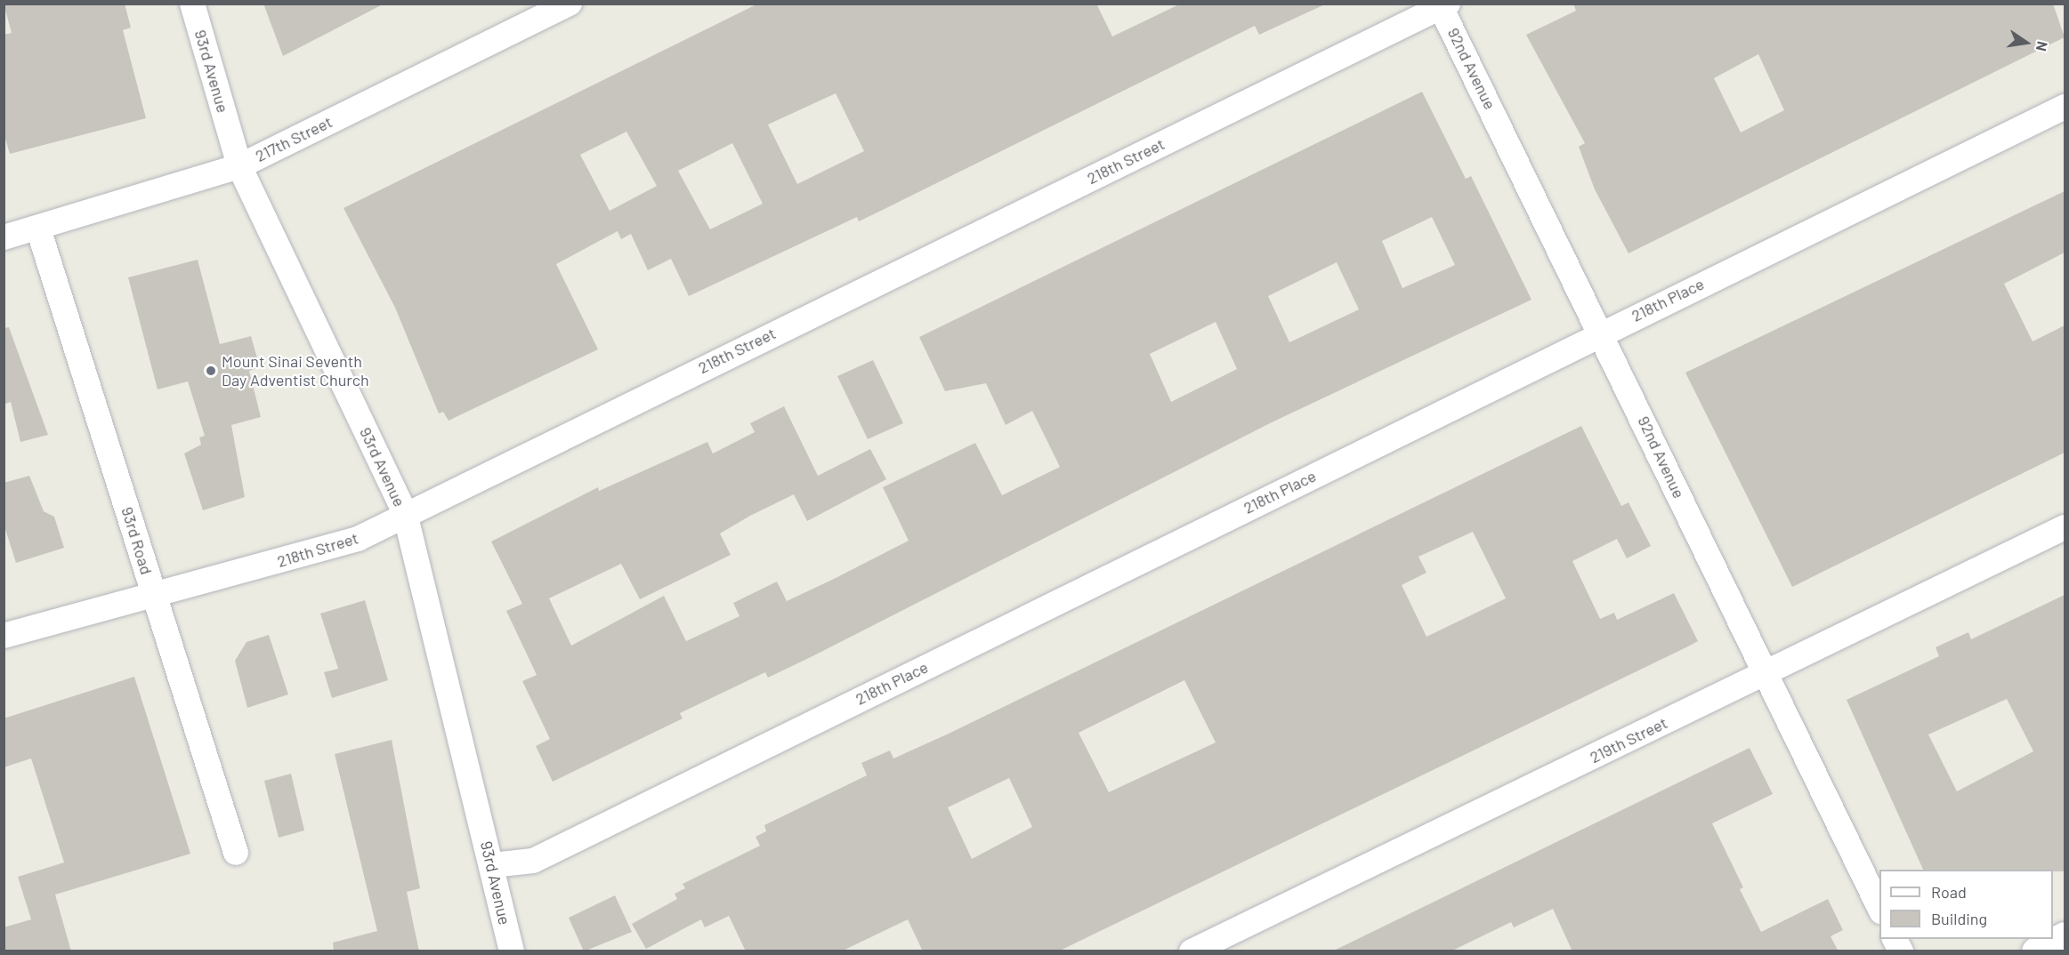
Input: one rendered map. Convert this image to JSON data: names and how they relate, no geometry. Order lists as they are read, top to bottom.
{
  "streets": {
    "street": [
      "92nd Avenue",
      "93rd Avenue",
      "217th Street",
      "218th Street",
      "218th Place",
      "93rd Road",
      "219th Street"
    ]
  },
  "crossings": [
    ["92nd Avenue", "218th Street"],
    ["92nd Avenue", "218th Place"],
    ["92nd Avenue", "219th Street"],
    ["93rd Avenue", "217th Street"],
    ["93rd Avenue", "218th Street"],
    ["93rd Avenue", "218th Place"],
    ["217th Street", "93rd Road"],
    ["218th Street", "93rd Road"]
  ],
  "places": ["Mount Sinai Seventh Day Adventist Church"],
  "legend": ["Road", "Building"],
  "north": "right"
}
